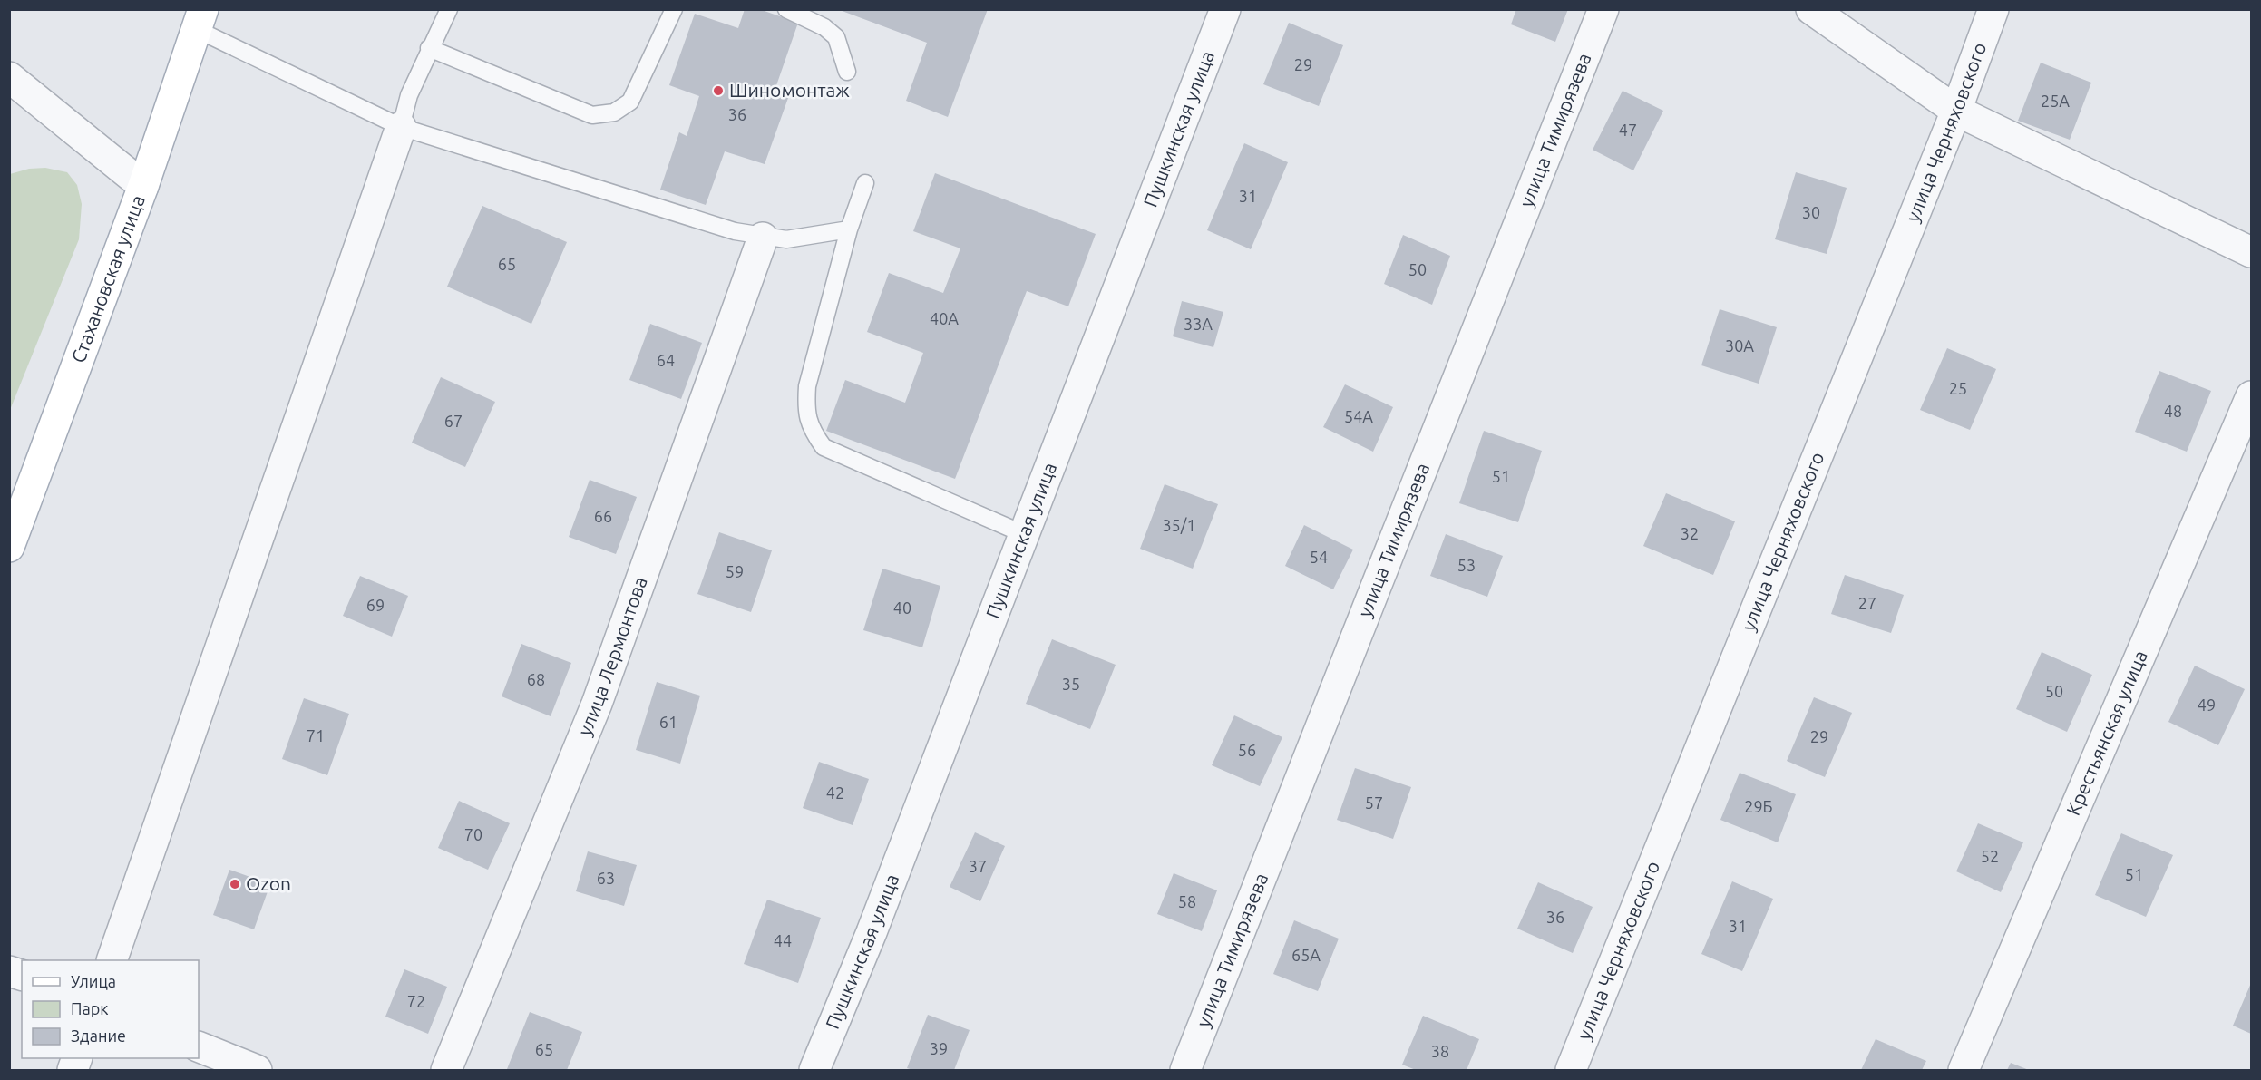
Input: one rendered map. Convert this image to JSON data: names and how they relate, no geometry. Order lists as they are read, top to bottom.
{
  "streets": {
    "main road": ["Стахановская улица"],
    "street": [
      "Пушкинская улица",
      "улица Тимирязева",
      "улица Черняховского",
      "улица Лермонтова",
      "Крестьянская улица"
    ]
  },
  "places": ["Шиномонтаж", "Ozon"],
  "house_numbers": [
    "29",
    "25А",
    "36",
    "47",
    "31",
    "30",
    "65",
    "50",
    "40А",
    "33А",
    "30А",
    "64",
    "25",
    "48",
    "54А",
    "67",
    "51",
    "66",
    "35/1",
    "32",
    "54",
    "53",
    "59",
    "27",
    "69",
    "40",
    "68",
    "35",
    "50",
    "49",
    "61",
    "71",
    "29",
    "56",
    "42",
    "57",
    "29Б",
    "70",
    "52",
    "37",
    "51",
    "63",
    "58",
    "36",
    "31",
    "44",
    "65А",
    "72",
    "39",
    "65",
    "38"
  ],
  "legend": ["Улица", "Парк", "Здание"]
}
